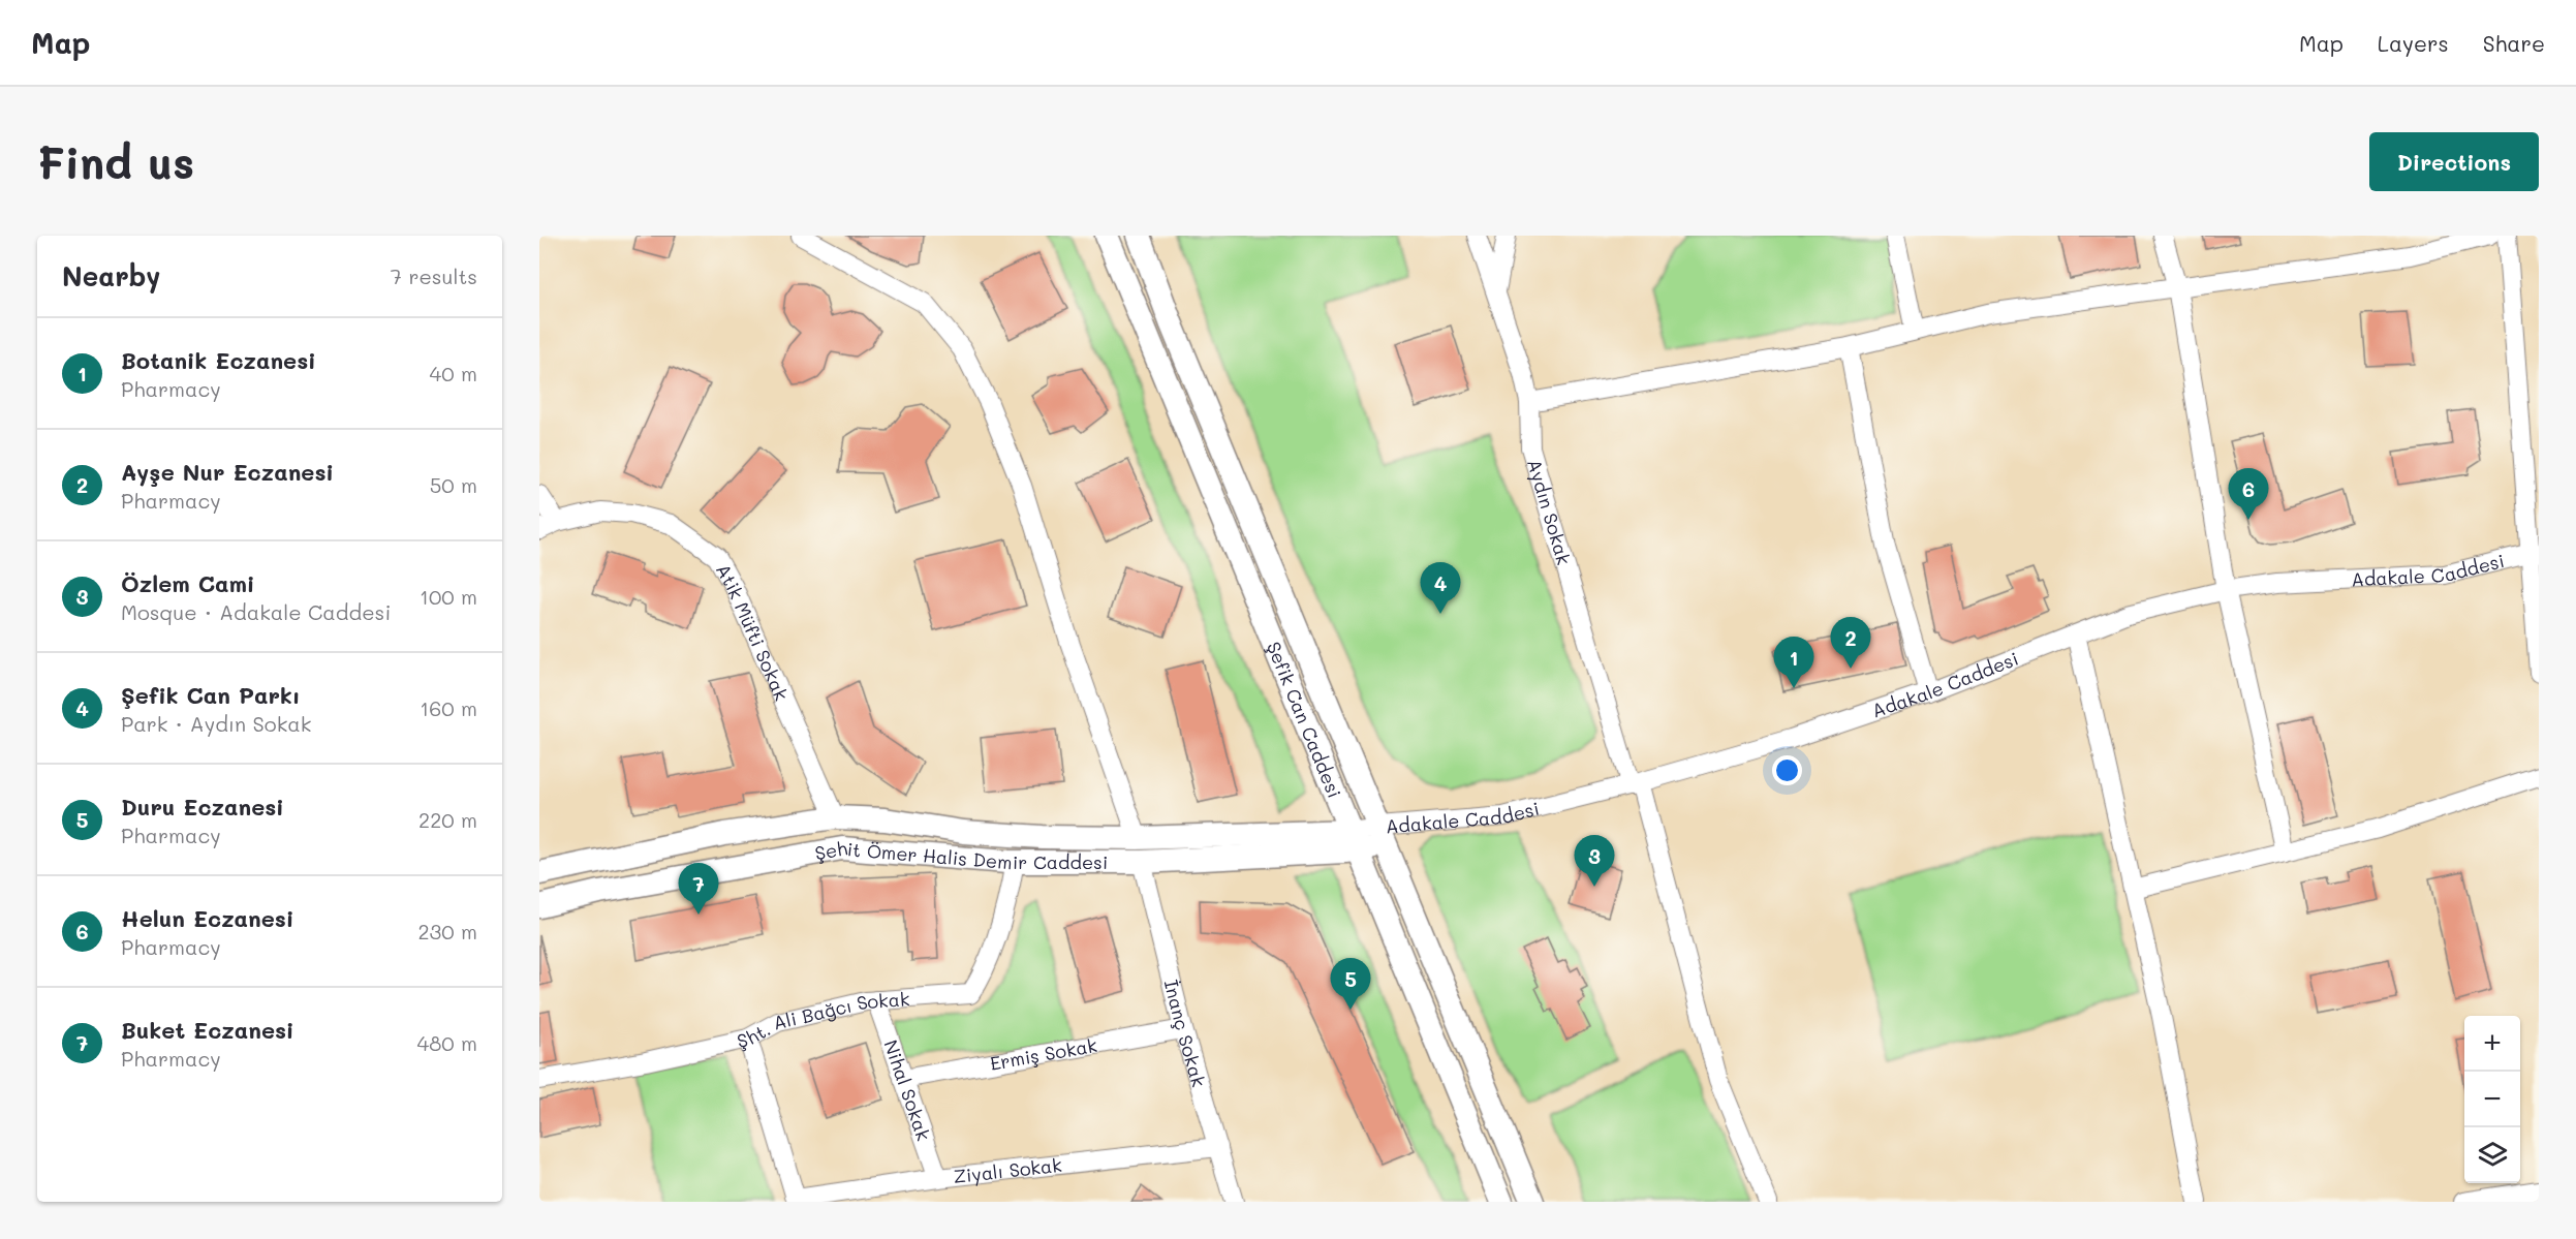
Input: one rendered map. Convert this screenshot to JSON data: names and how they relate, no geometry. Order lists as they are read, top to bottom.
{
  "streets": {
    "main road": ["Şefik Can Caddesi", "Şehit Ömer Halis Demir Caddesi"],
    "street": [
      "Aydın Sokak",
      "Adakale Caddesi",
      "Atik Müfti Sokak",
      "Şht. Ali Bağcı Sokak",
      "İnanç Sokak",
      "Ermiş Sokak",
      "Nihal Sokak",
      "Ziyalı Sokak"
    ]
  },
  "crossings": [
    ["Aydın Sokak", "Adakale Caddesi"],
    ["Adakale Caddesi", "Şefik Can Caddesi"],
    ["Adakale Caddesi", "Şehit Ömer Halis Demir Caddesi"],
    ["Atik Müfti Sokak", "Şehit Ömer Halis Demir Caddesi"],
    ["Şefik Can Caddesi", "Şehit Ömer Halis Demir Caddesi"],
    ["Şehit Ömer Halis Demir Caddesi", "Şht. Ali Bağcı Sokak"],
    ["Şehit Ömer Halis Demir Caddesi", "İnanç Sokak"],
    ["Şht. Ali Bağcı Sokak", "Nihal Sokak"],
    ["İnanç Sokak", "Ermiş Sokak"],
    ["İnanç Sokak", "Ziyalı Sokak"],
    ["Ermiş Sokak", "Nihal Sokak"],
    ["Nihal Sokak", "Ziyalı Sokak"]
  ],
  "page": {
    "header": "Map",
    "nav": ["Map", "Layers", "Share"],
    "buttons": "Directions",
    "title": "Find us",
    "heading": ["Nearby", "7 results"],
    "list": [
      {
        "mark": "1",
        "name": "Botanik Eczanesi",
        "note": "Pharmacy",
        "value": "40 m"
      },
      {
        "mark": "2",
        "name": "Ayşe Nur Eczanesi",
        "note": "Pharmacy",
        "value": "50 m"
      },
      {
        "mark": "3",
        "name": "Özlem Cami",
        "note": "Mosque · Adakale Caddesi",
        "value": "100 m"
      },
      {
        "mark": "4",
        "name": "Şefik Can Parkı",
        "note": "Park · Aydın Sokak",
        "value": "160 m"
      },
      {
        "mark": "5",
        "name": "Duru Eczanesi",
        "note": "Pharmacy",
        "value": "220 m"
      },
      {
        "mark": "6",
        "name": "Helun Eczanesi",
        "note": "Pharmacy",
        "value": "230 m"
      },
      {
        "mark": "7",
        "name": "Buket Eczanesi",
        "note": "Pharmacy",
        "value": "480 m"
      }
    ],
    "pins": [
      "6",
      "4",
      "2",
      "1",
      "3",
      "7",
      "5"
    ],
    "map_buttons": ["+", "−"]
  }
}
